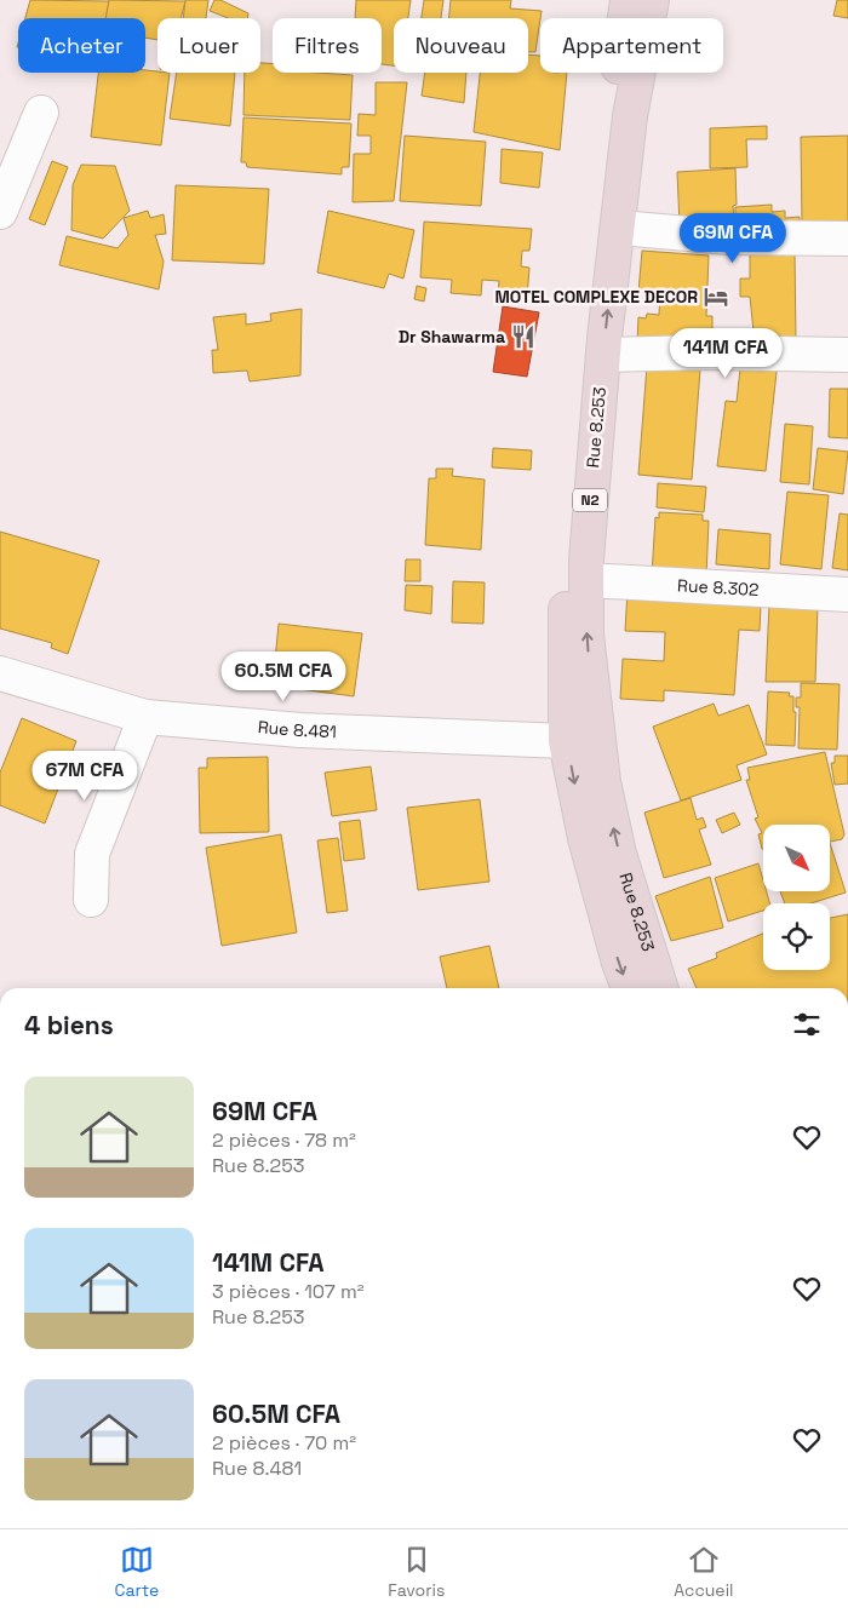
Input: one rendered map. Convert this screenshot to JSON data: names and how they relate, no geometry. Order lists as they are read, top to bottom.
{
  "streets": {
    "highway": ["Rue 8.253", "N2"],
    "street": ["Rue 8.302", "Rue 8.481"]
  },
  "crossings": [
    ["Rue 8.253", "Rue 8.302"],
    ["Rue 8.253", "Rue 8.481"]
  ],
  "places": {
    "hotel": ["MOTEL COMPLEXE DECOR"],
    "restaurant": ["Dr Shawarma"]
  },
  "north": "bottom right",
  "page": {
    "chip": [
      "Acheter",
      "Louer",
      "Filtres",
      "Nouveau",
      "Appartement"
    ],
    "price": [
      "69M CFA",
      "141M CFA",
      "60.5M CFA",
      "67M CFA"
    ],
    "heading": "4 biens",
    "list": [
      {
        "name": "69M CFA",
        "note": "2 pièces · 78 m² · Rue 8.253"
      },
      {
        "name": "141M CFA",
        "note": "3 pièces · 107 m² · Rue 8.253"
      },
      {
        "name": "60.5M CFA",
        "note": "2 pièces · 70 m² · Rue 8.481"
      }
    ],
    "tabs": ["Carte", "Favoris", "Accueil"]
  }
}
